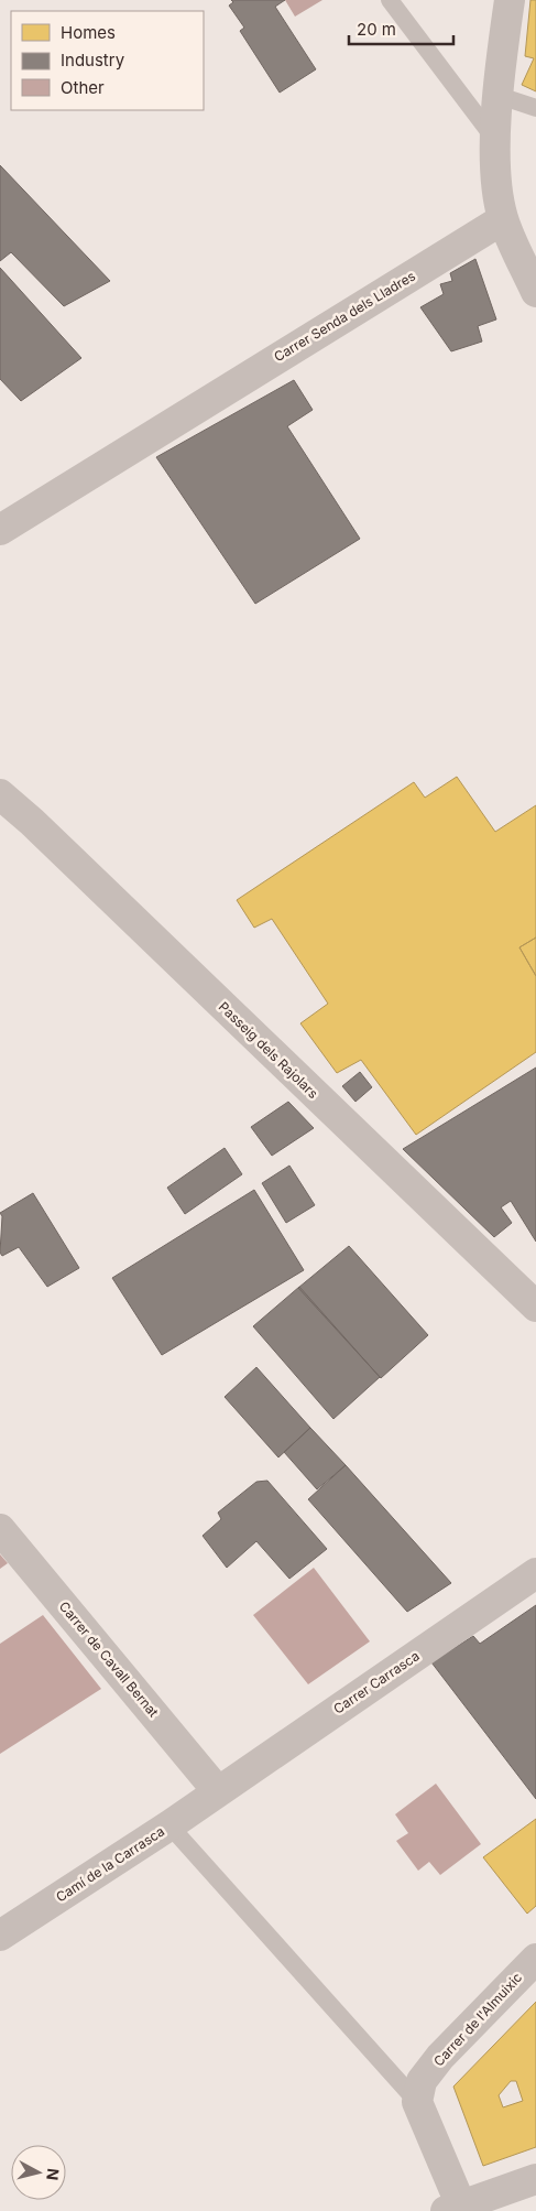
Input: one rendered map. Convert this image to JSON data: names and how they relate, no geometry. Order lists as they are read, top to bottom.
{
  "streets": {
    "street": [
      "Carrer Senda dels Lladres",
      "Passeig dels Rajolars",
      "Carrer de Cavall Bernat",
      "Carrer Carrasca",
      "Camí de la Carrasca",
      "Carrer de l'Almuixic"
    ]
  },
  "crossings": [
    ["Carrer de Cavall Bernat", "Carrer Carrasca"],
    ["Carrer de Cavall Bernat", "Camí de la Carrasca"],
    ["Carrer Carrasca", "Camí de la Carrasca"]
  ],
  "legend": ["Homes", "Industry", "Other"],
  "scale_bar": "20 m",
  "north": "right"
}
